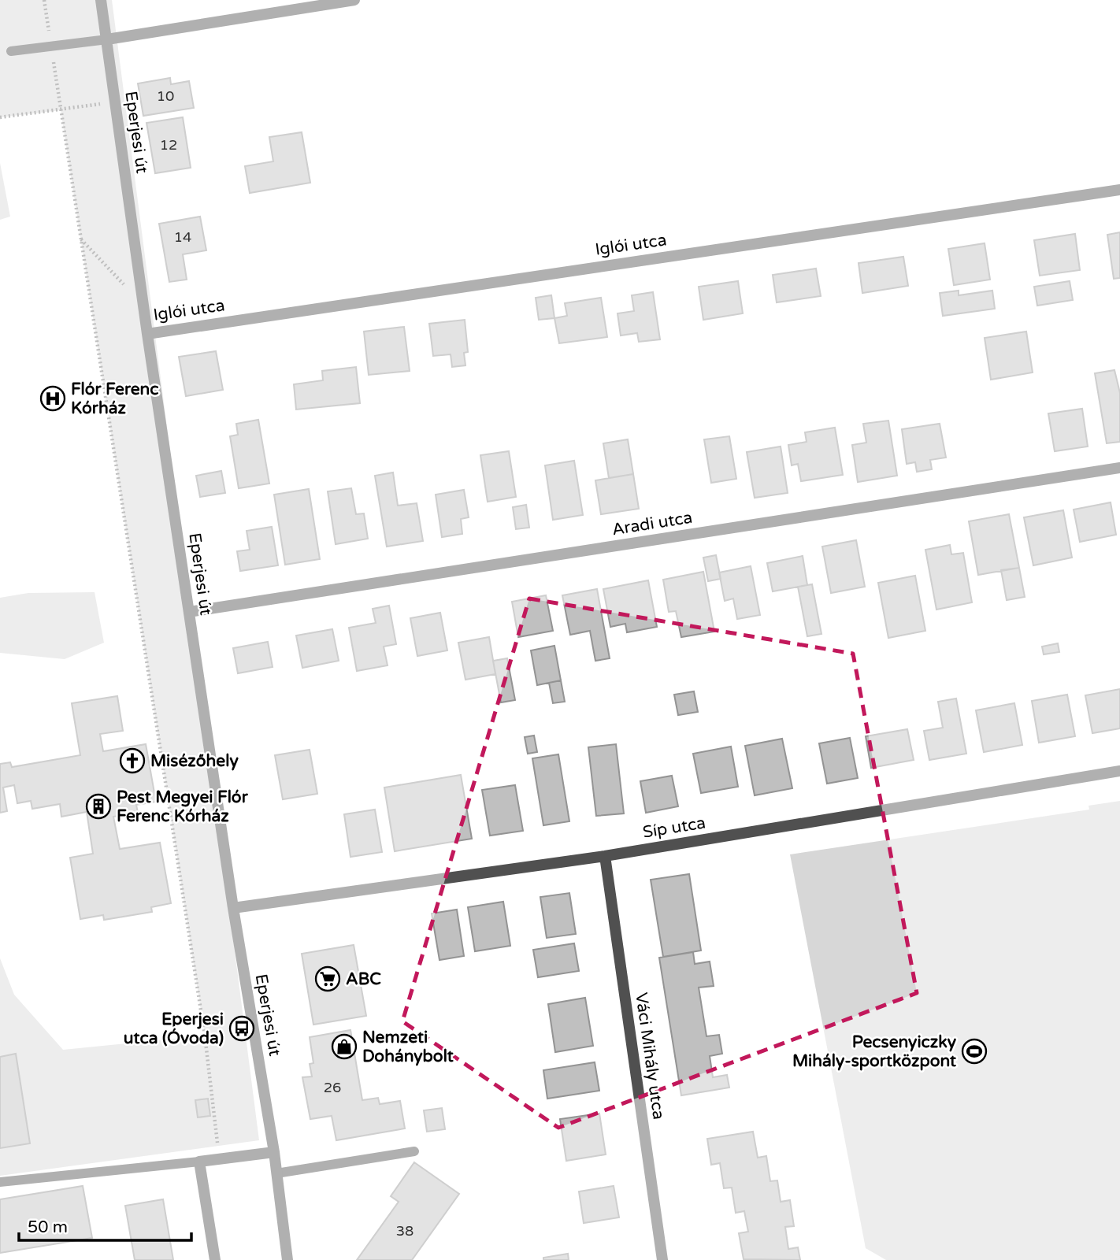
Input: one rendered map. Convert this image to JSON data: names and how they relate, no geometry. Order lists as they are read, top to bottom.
{
  "streets": {
    "street": [
      "Eperjesi út",
      "Iglói utca",
      "Aradi utca",
      "Síp utca",
      "Váci Mihály utca"
    ]
  },
  "crossings": [
    ["Eperjesi út", "Iglói utca"],
    ["Eperjesi út", "Aradi utca"],
    ["Eperjesi út", "Síp utca"],
    ["Síp utca", "Váci Mihály utca"]
  ],
  "places": {
    "hospital": ["Flór Ferenc Kórház"],
    "church": ["Misézőhely"],
    "building": ["Pest Megyei Flór Ferenc Kórház"],
    "supermarket": ["ABC"],
    "bus stop": ["Eperjesi utca (Óvoda)"],
    "shop": ["Nemzeti Dohánybolt"],
    "sports": ["Pecsenyiczky Mihály-sportközpont"]
  },
  "house_numbers": [
    "10",
    "12",
    "14",
    "26",
    "38"
  ],
  "scale_bar": "50 m"
}
